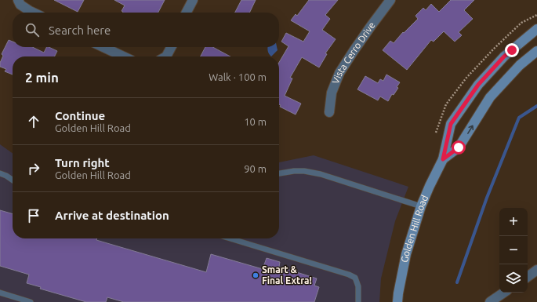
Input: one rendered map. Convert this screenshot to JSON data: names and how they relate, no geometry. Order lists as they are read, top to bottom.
{
  "streets": {
    "main road": ["Golden Hill Road"],
    "street": ["Vista Cerro Drive"]
  },
  "places": ["Smart & Final Extra!"],
  "page": {
    "search": "Search here",
    "heading": ["2 min", "Walk · 100 m"],
    "list": [
      ["Continue", "Golden Hill Road", "10 m"],
      ["Turn right", "Golden Hill Road", "90 m"],
      "Arrive at destination"
    ],
    "map_buttons": ["+", "−"]
  }
}
